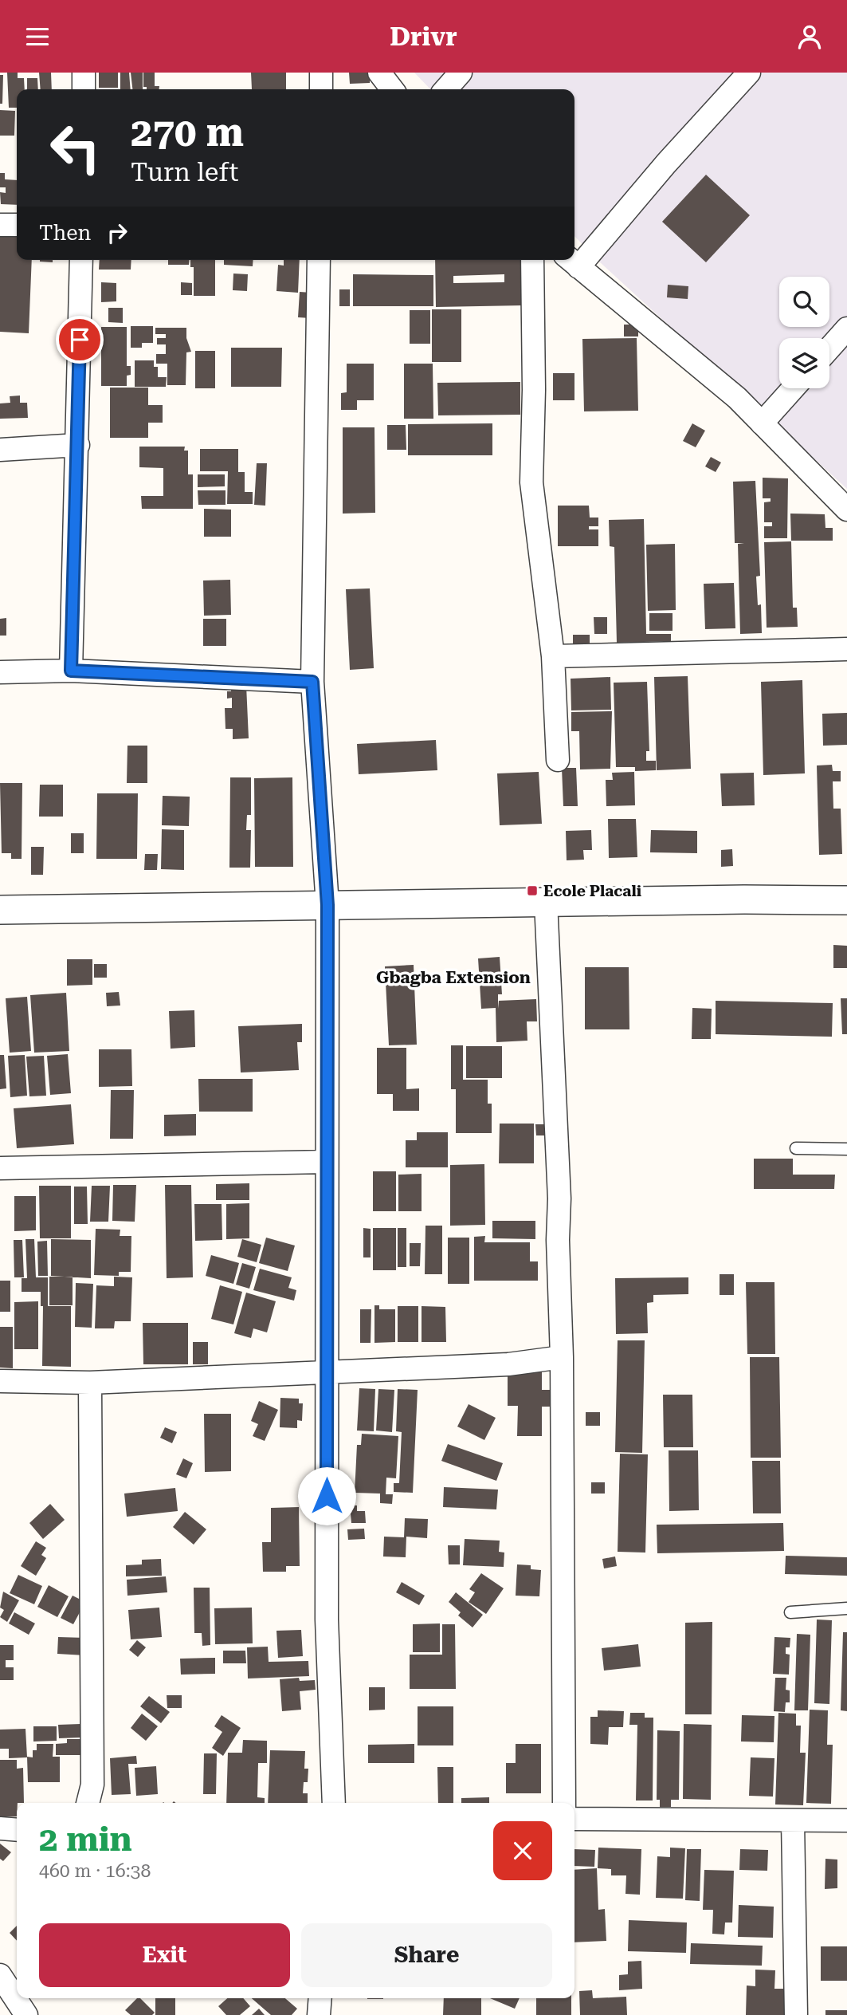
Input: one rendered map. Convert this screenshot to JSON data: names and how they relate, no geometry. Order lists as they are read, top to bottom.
{
  "districts": ["Gbagba Extension"],
  "places": {
    "transit": ["Ecole Placali"]
  },
  "page": {
    "header": "Drivr",
    "turn": ["270 m", "Turn left"],
    "then": "Then",
    "heading": ["2 min", "460 m · 16:38"],
    "buttons": ["Exit", "Share"]
  }
}
